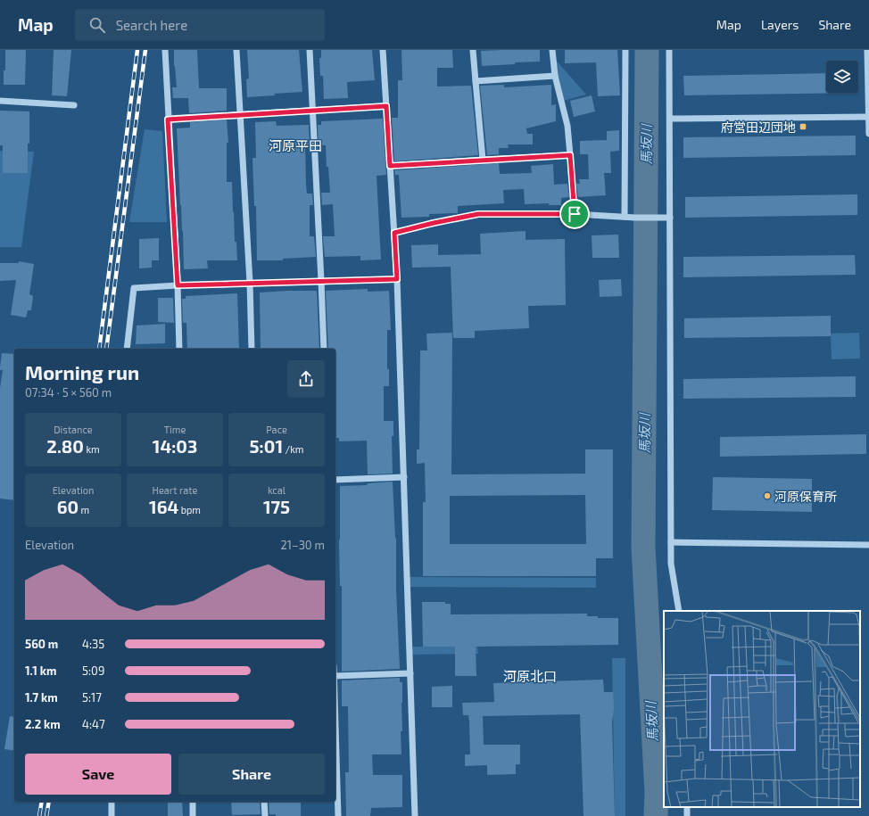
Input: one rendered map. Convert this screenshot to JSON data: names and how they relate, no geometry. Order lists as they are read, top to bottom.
{
  "districts": ["河原平田", "河原北口"],
  "water": ["馬坂川"],
  "places": {
    "transit": ["府営田辺団地"],
    "other": ["河原保育所"]
  },
  "page": {
    "header": "Map",
    "search": "Search here",
    "nav": ["Map", "Layers", "Share"],
    "heading": ["Morning run", "07:34 · 5 × 560 m"],
    "stats": [
      ["Distance", "2.80 km"],
      ["Time", "14:03"],
      ["Pace", "5:01 /km"],
      ["Elevation", "60 m"],
      ["Heart rate", "164 bpm"],
      ["kcal", "175"]
    ],
    "chart": ["Elevation", "21–30 m"],
    "list": [
      {
        "name": "560 m",
        "note": "4:35"
      },
      {
        "name": "1.1 km",
        "note": "5:09"
      },
      {
        "name": "1.7 km",
        "note": "5:17"
      },
      {
        "name": "2.2 km",
        "note": "4:47"
      }
    ],
    "buttons": ["Save", "Share"]
  }
}
